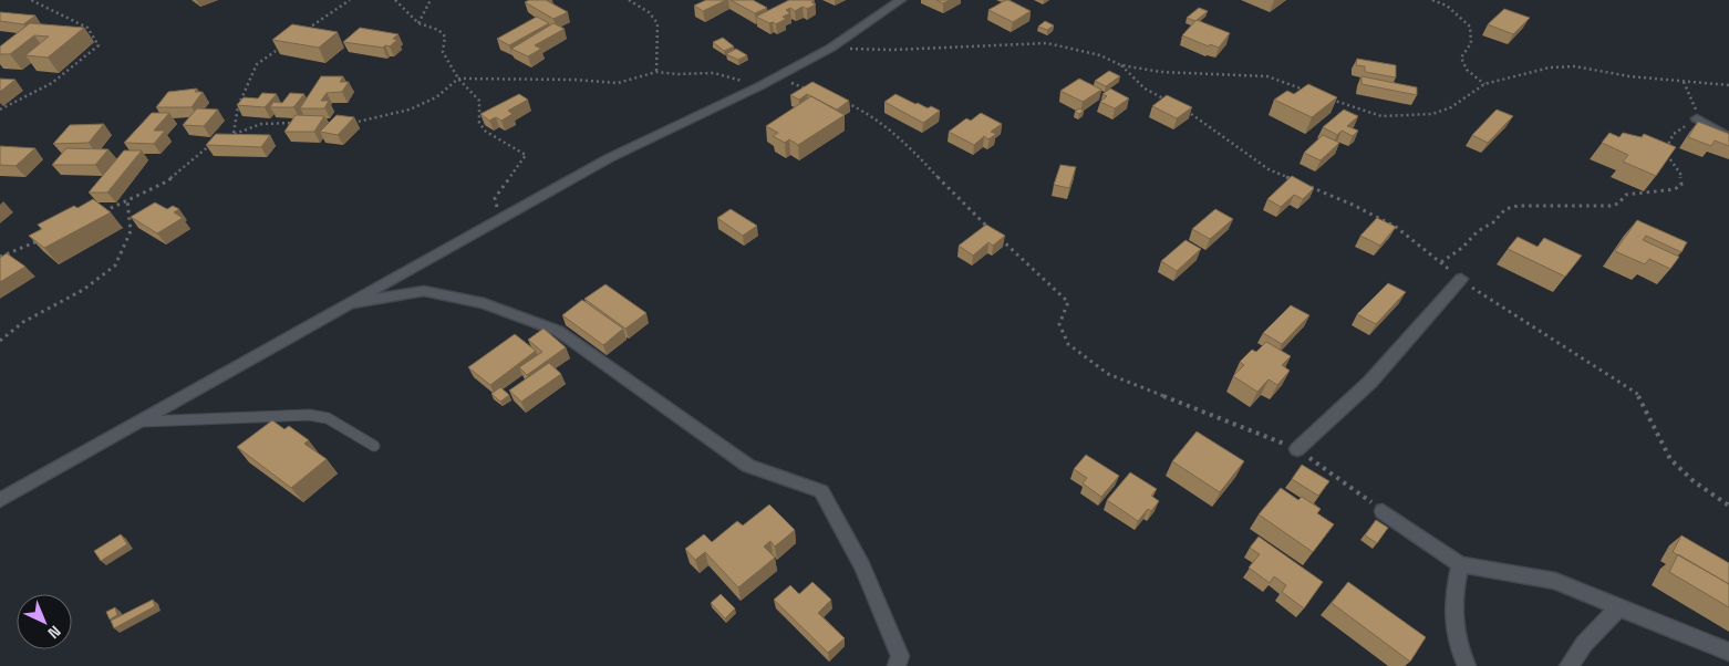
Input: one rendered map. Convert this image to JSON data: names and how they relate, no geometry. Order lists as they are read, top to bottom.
{
  "north": "bottom right"
}
